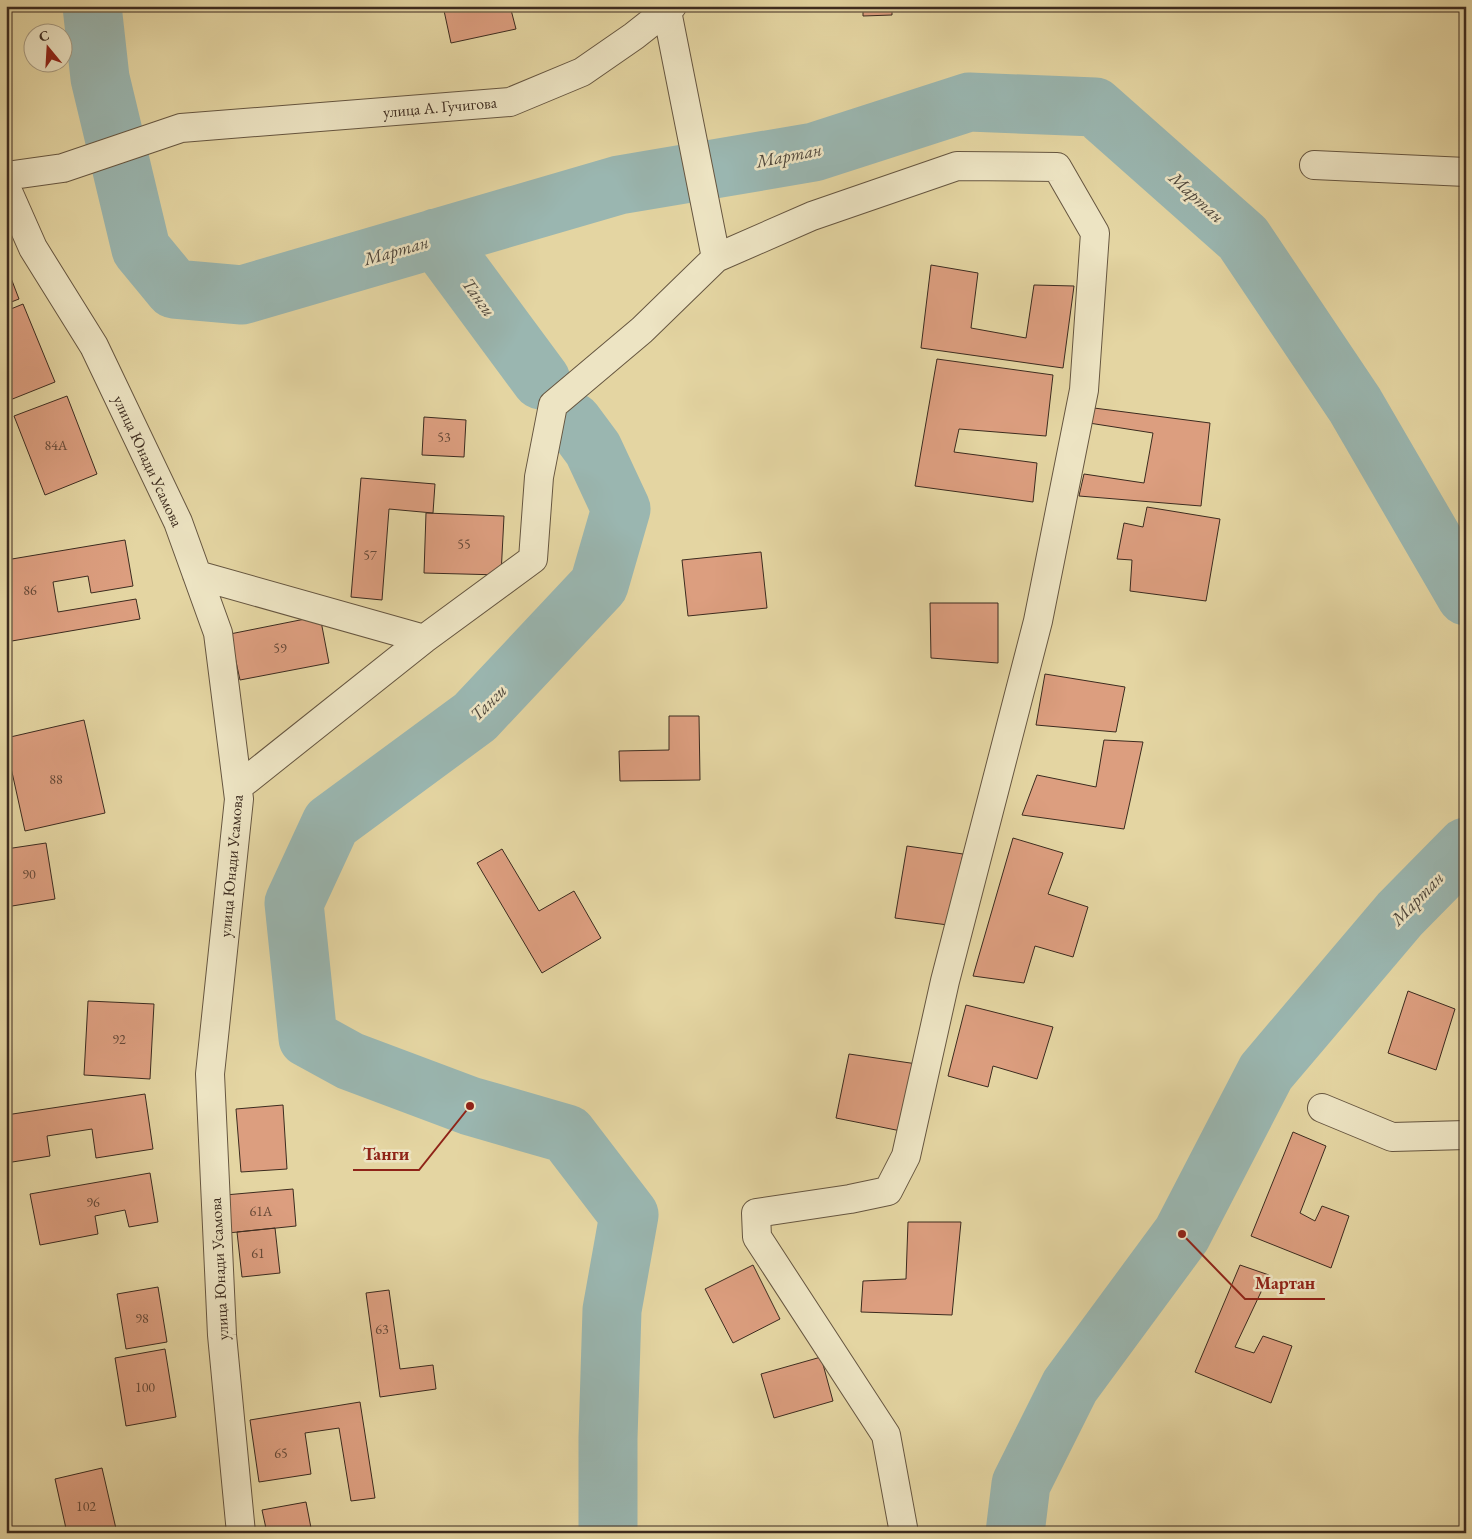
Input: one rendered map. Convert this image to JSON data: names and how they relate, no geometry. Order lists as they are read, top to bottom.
{
  "streets": {
    "street": ["улица А. Гучигова", "улица Юнади Усамова"]
  },
  "water": ["Мартан", "Танги"],
  "places": ["Танги", "Мартан"],
  "house_numbers": [
    "53",
    "84А",
    "55",
    "57",
    "86",
    "59",
    "88",
    "90",
    "92",
    "96",
    "61А",
    "61",
    "98",
    "63",
    "100",
    "65",
    "102"
  ],
  "north": "top"
}
